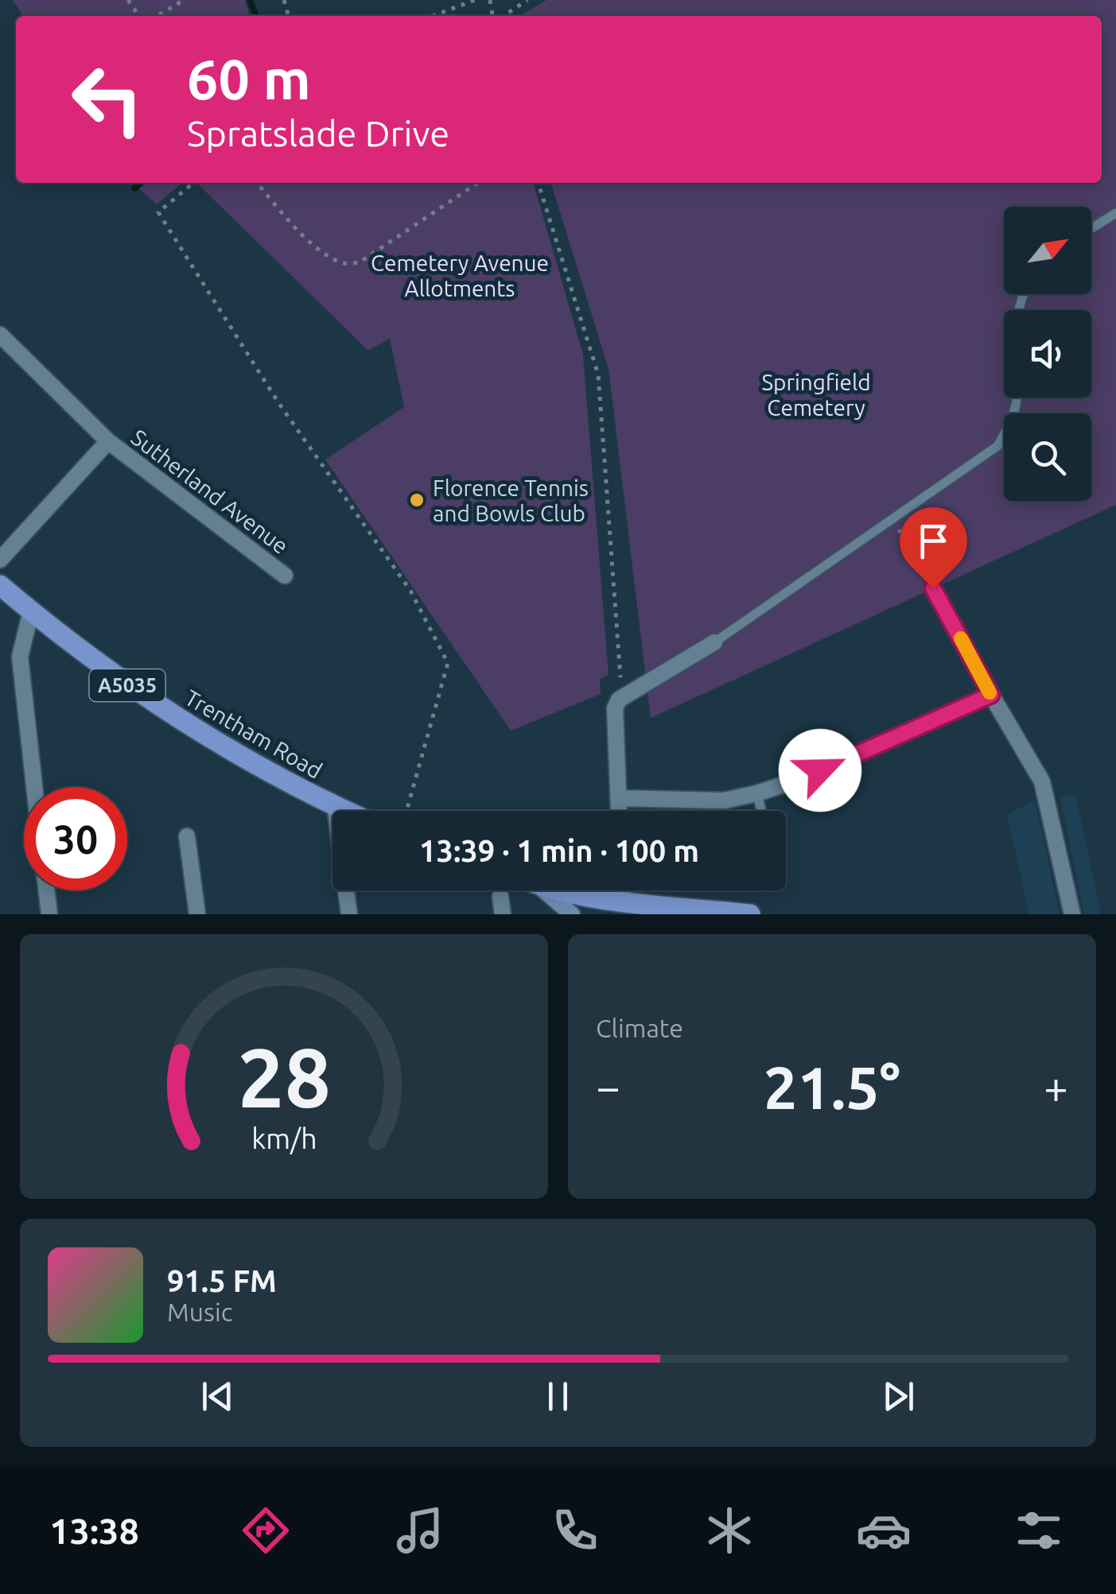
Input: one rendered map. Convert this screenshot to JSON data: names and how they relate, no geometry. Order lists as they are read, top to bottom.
{
  "streets": {
    "main road": ["A5035", "Trentham Road"],
    "street": ["Sutherland Avenue"]
  },
  "parks": ["Cemetery Avenue Allotments", "Springfield Cemetery"],
  "places": ["Florence Tennis and Bowls Club"],
  "north": "top right",
  "page": {
    "turn": ["60 m", "Spratslade Drive"],
    "limit": "30",
    "trip": "13:39 · 1 min · 100 m",
    "tile": "Climate",
    "heat": ["−", "21.5°", "+"],
    "song": ["91.5 FM", "Music"],
    "tabs": "13:38",
    "gauge": ["28", "km/h"]
  }
}
